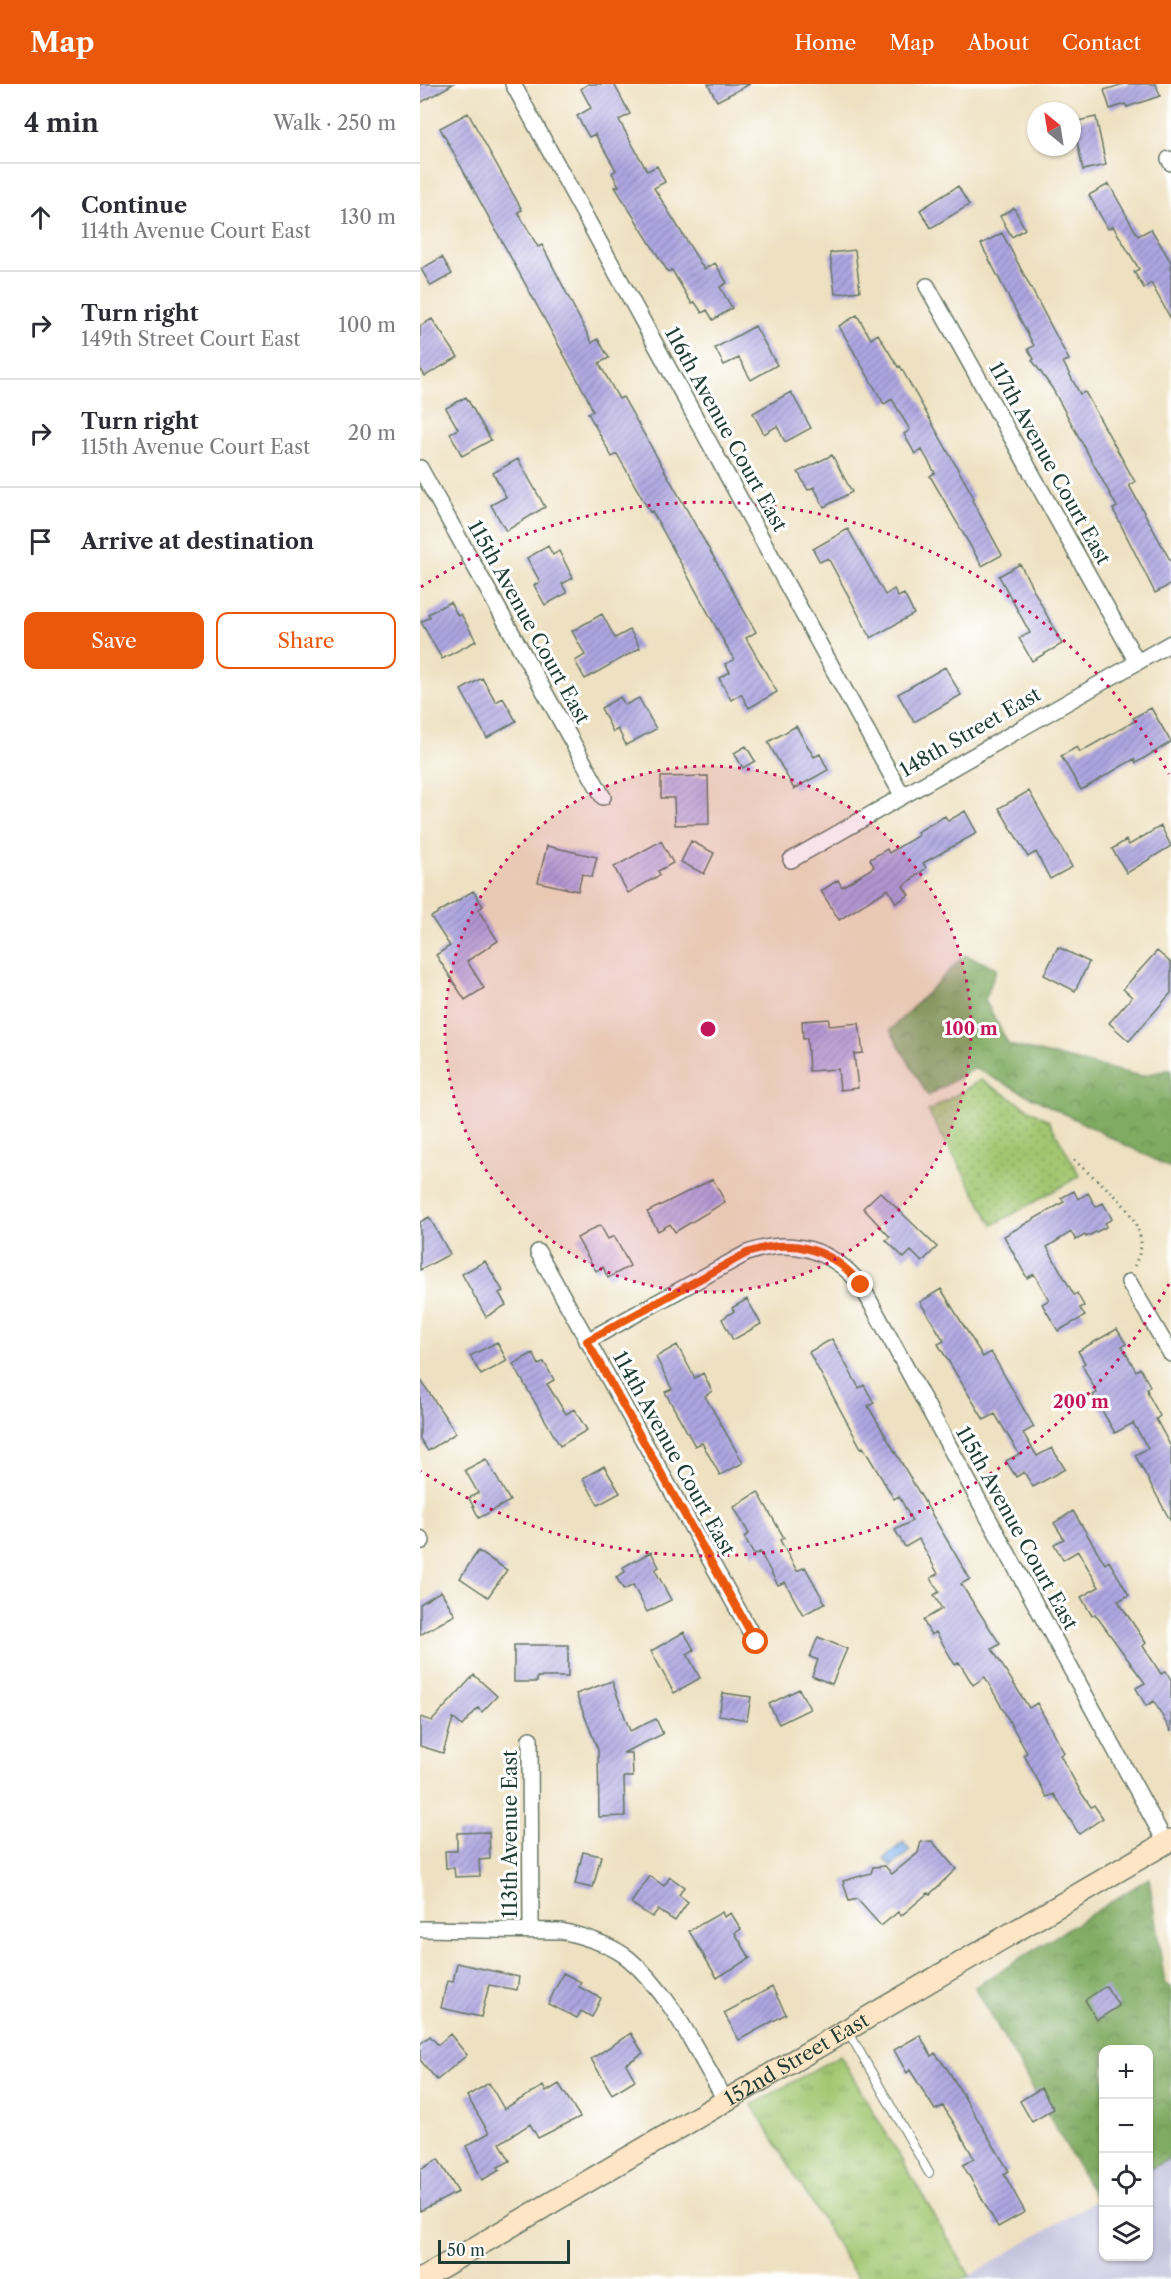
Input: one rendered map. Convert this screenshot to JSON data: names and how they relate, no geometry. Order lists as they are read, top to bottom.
{
  "streets": {
    "main road": ["152nd Street East"],
    "street": [
      "116th Avenue Court East",
      "117th Avenue Court East",
      "115th Avenue Court East",
      "148th Street East",
      "114th Avenue Court East",
      "113th Avenue East"
    ]
  },
  "crossings": [
    ["116th Avenue Court East", "148th Street East"],
    ["117th Avenue Court East", "148th Street East"],
    ["115th Avenue Court East", "114th Avenue Court East"],
    ["115th Avenue Court East", "152nd Street East"]
  ],
  "scale_bar": "50 m",
  "north": "top left",
  "page": {
    "header": "Map",
    "nav": [
      "Home",
      "Map",
      "About",
      "Contact"
    ],
    "heading": ["4 min", "Walk · 250 m"],
    "list": [
      ["Continue", "114th Avenue Court East", "130 m"],
      ["Turn right", "149th Street Court East", "100 m"],
      ["Turn right", "115th Avenue Court East", "20 m"],
      "Arrive at destination"
    ],
    "buttons": ["Save", "Share"],
    "map_buttons": ["+", "−"],
    "scale": "50 m"
  },
  "rings": ["100 m", "200 m"]
}
